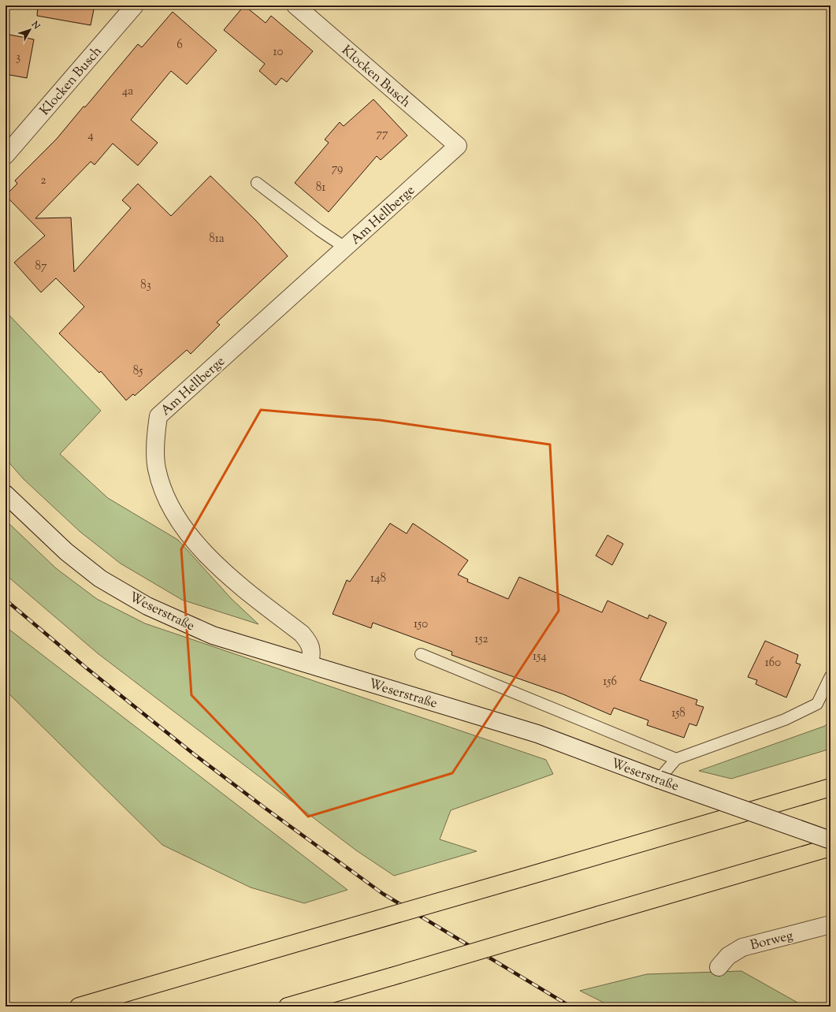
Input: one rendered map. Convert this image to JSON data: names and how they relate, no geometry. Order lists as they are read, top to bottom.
{
  "streets": {
    "street": [
      "Klocken Busch",
      "Am Hellberge",
      "Weserstraße",
      "Borweg"
    ]
  },
  "crossings": [
    ["Klocken Busch", "Am Hellberge"],
    ["Am Hellberge", "Weserstraße"]
  ],
  "house_numbers": [
    "6",
    "10",
    "3",
    "4a",
    "77",
    "4",
    "79",
    "2",
    "81",
    "81a",
    "87",
    "83",
    "85",
    "148",
    "150",
    "152",
    "154",
    "160",
    "156",
    "158"
  ],
  "north": "top right"
}
